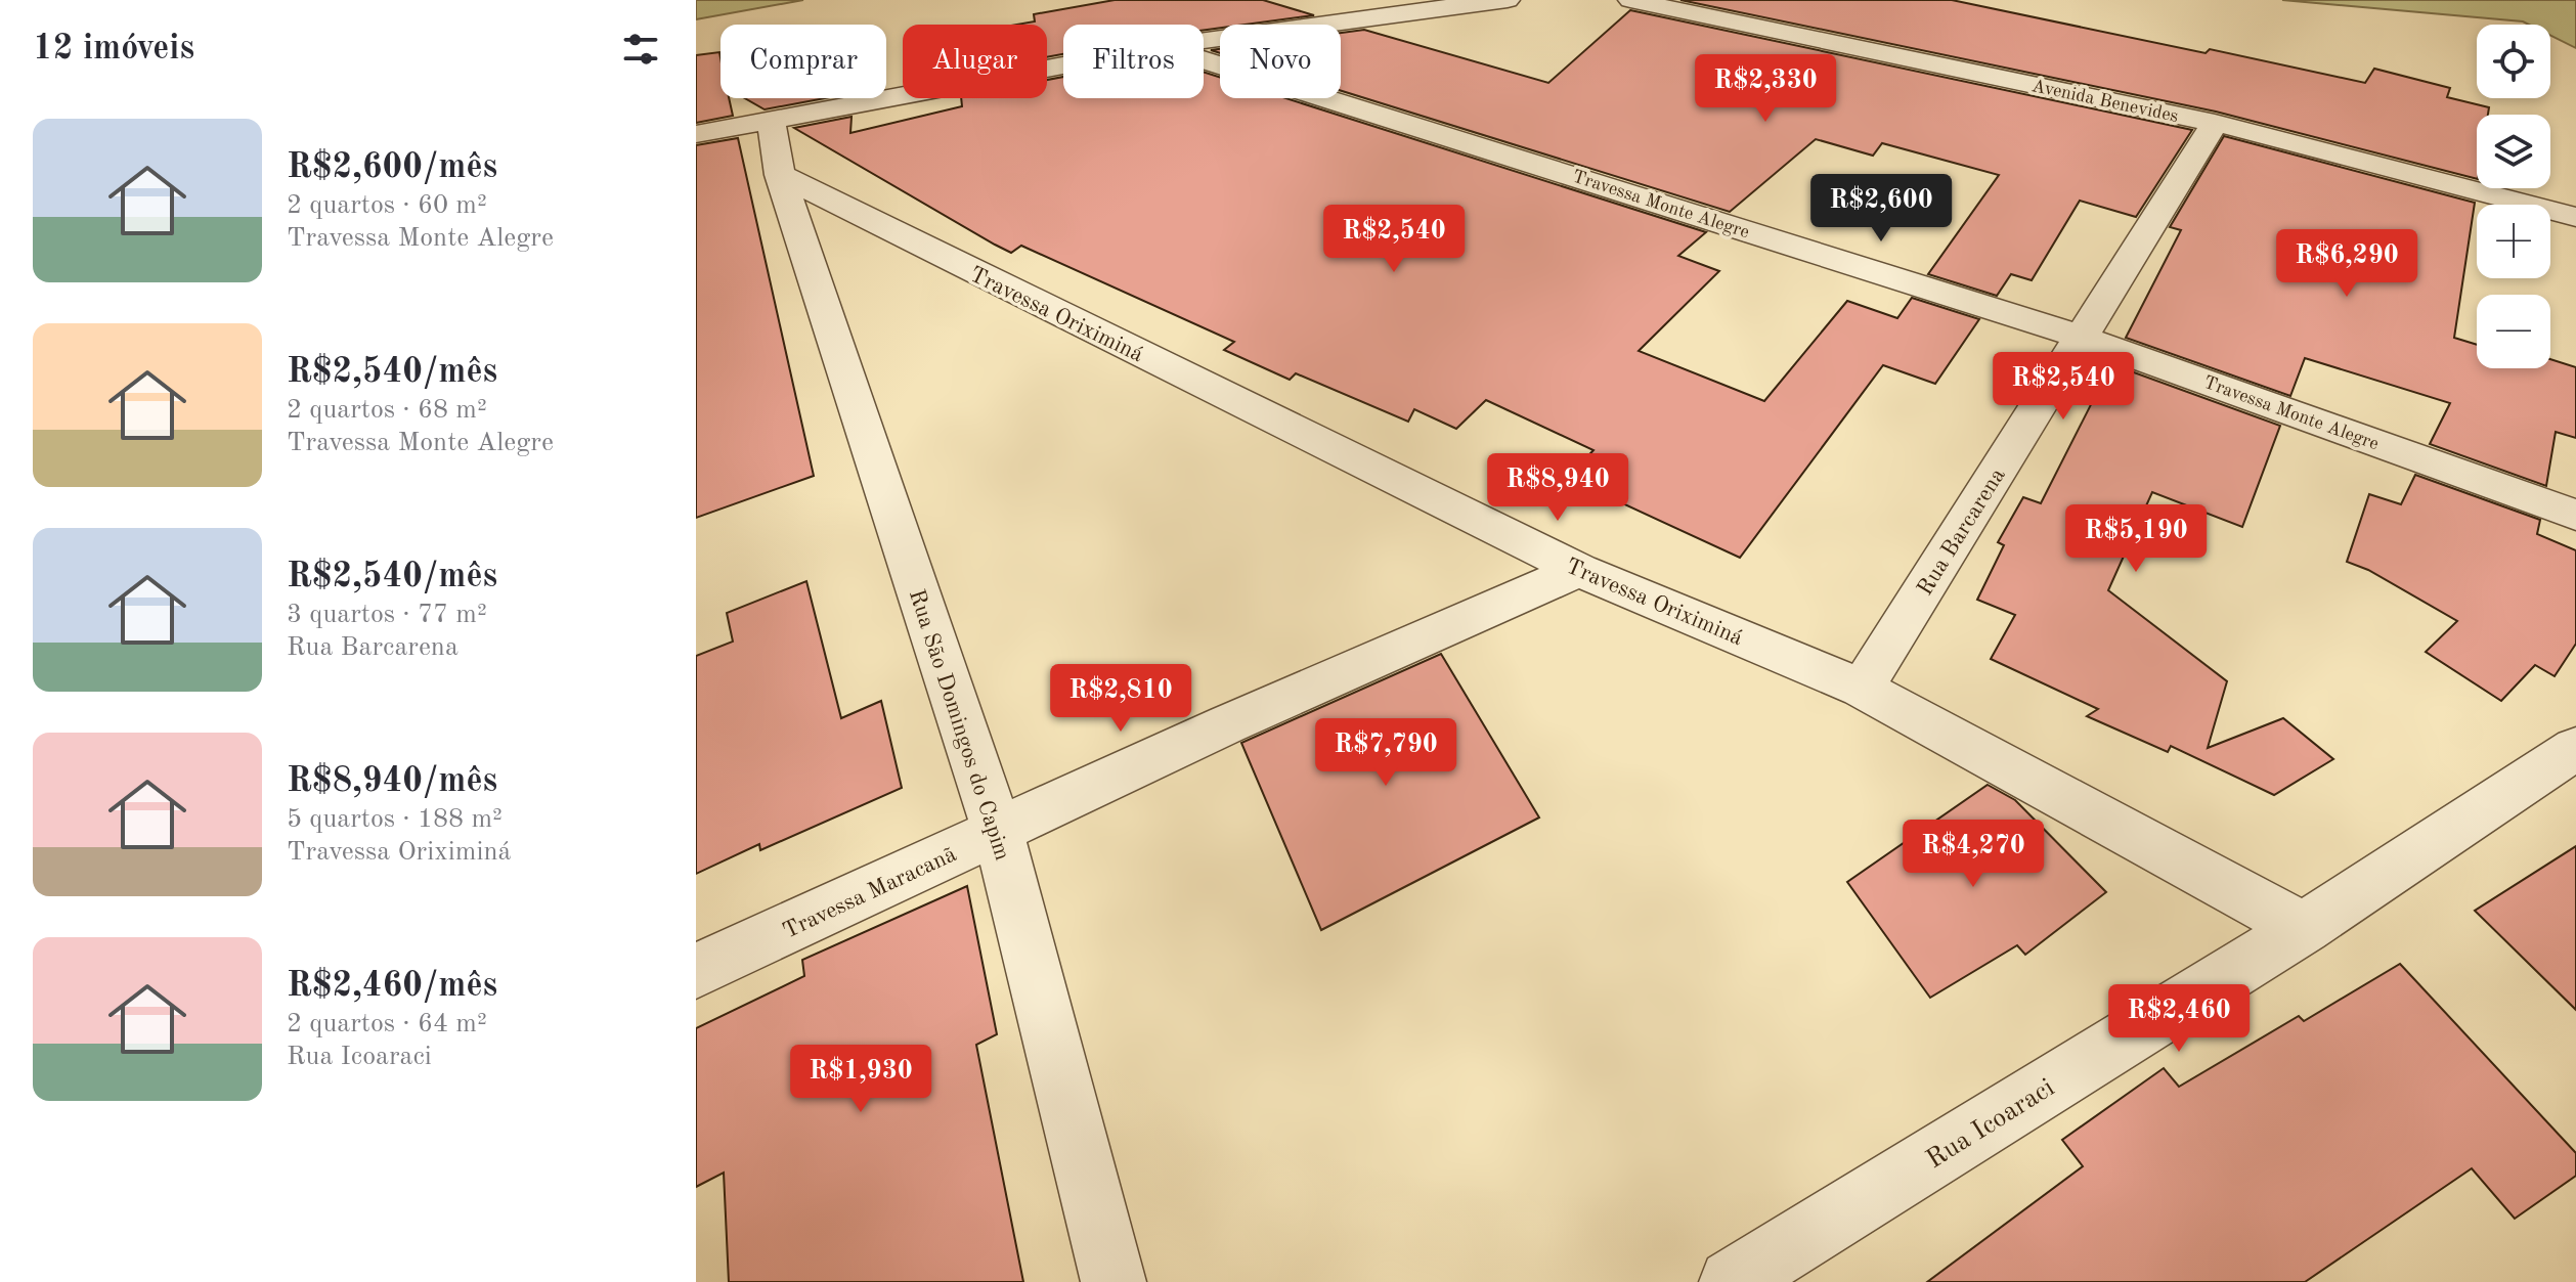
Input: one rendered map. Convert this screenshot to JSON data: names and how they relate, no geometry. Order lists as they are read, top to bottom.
{
  "streets": {
    "street": [
      "Avenida Benevides",
      "Travessa Monte Alegre",
      "Travessa Oriximiná",
      "Rua Barcarena",
      "Rua São Domingos do Capim",
      "Travessa Maracanã",
      "Rua Icoaraci"
    ]
  },
  "crossings": [
    ["Avenida Benevides", "Rua Barcarena"],
    ["Travessa Monte Alegre", "Rua Barcarena"],
    ["Travessa Oriximiná", "Rua Barcarena"],
    ["Travessa Oriximiná", "Rua São Domingos do Capim"],
    ["Travessa Oriximiná", "Travessa Maracanã"],
    ["Travessa Oriximiná", "Rua Icoaraci"],
    ["Rua São Domingos do Capim", "Travessa Maracanã"]
  ],
  "page": {
    "heading": "12 imóveis",
    "map_buttons": ["+", "−"],
    "chip": [
      "Comprar",
      "Alugar",
      "Filtros",
      "Novo"
    ],
    "price": [
      "R$2,330",
      "R$2,600",
      "R$2,540",
      "R$6,290",
      "R$2,540",
      "R$8,940",
      "R$5,190",
      "R$2,810",
      "R$7,790",
      "R$4,270",
      "R$2,460",
      "R$1,930"
    ],
    "list": [
      {
        "name": "R$2,600/mês",
        "note": "2 quartos · 60 m² · Travessa Monte Alegre"
      },
      {
        "name": "R$2,540/mês",
        "note": "2 quartos · 68 m² · Travessa Monte Alegre"
      },
      {
        "name": "R$2,540/mês",
        "note": "3 quartos · 77 m² · Rua Barcarena"
      },
      {
        "name": "R$8,940/mês",
        "note": "5 quartos · 188 m² · Travessa Oriximiná"
      },
      {
        "name": "R$2,460/mês",
        "note": "2 quartos · 64 m² · Rua Icoaraci"
      }
    ]
  }
}
